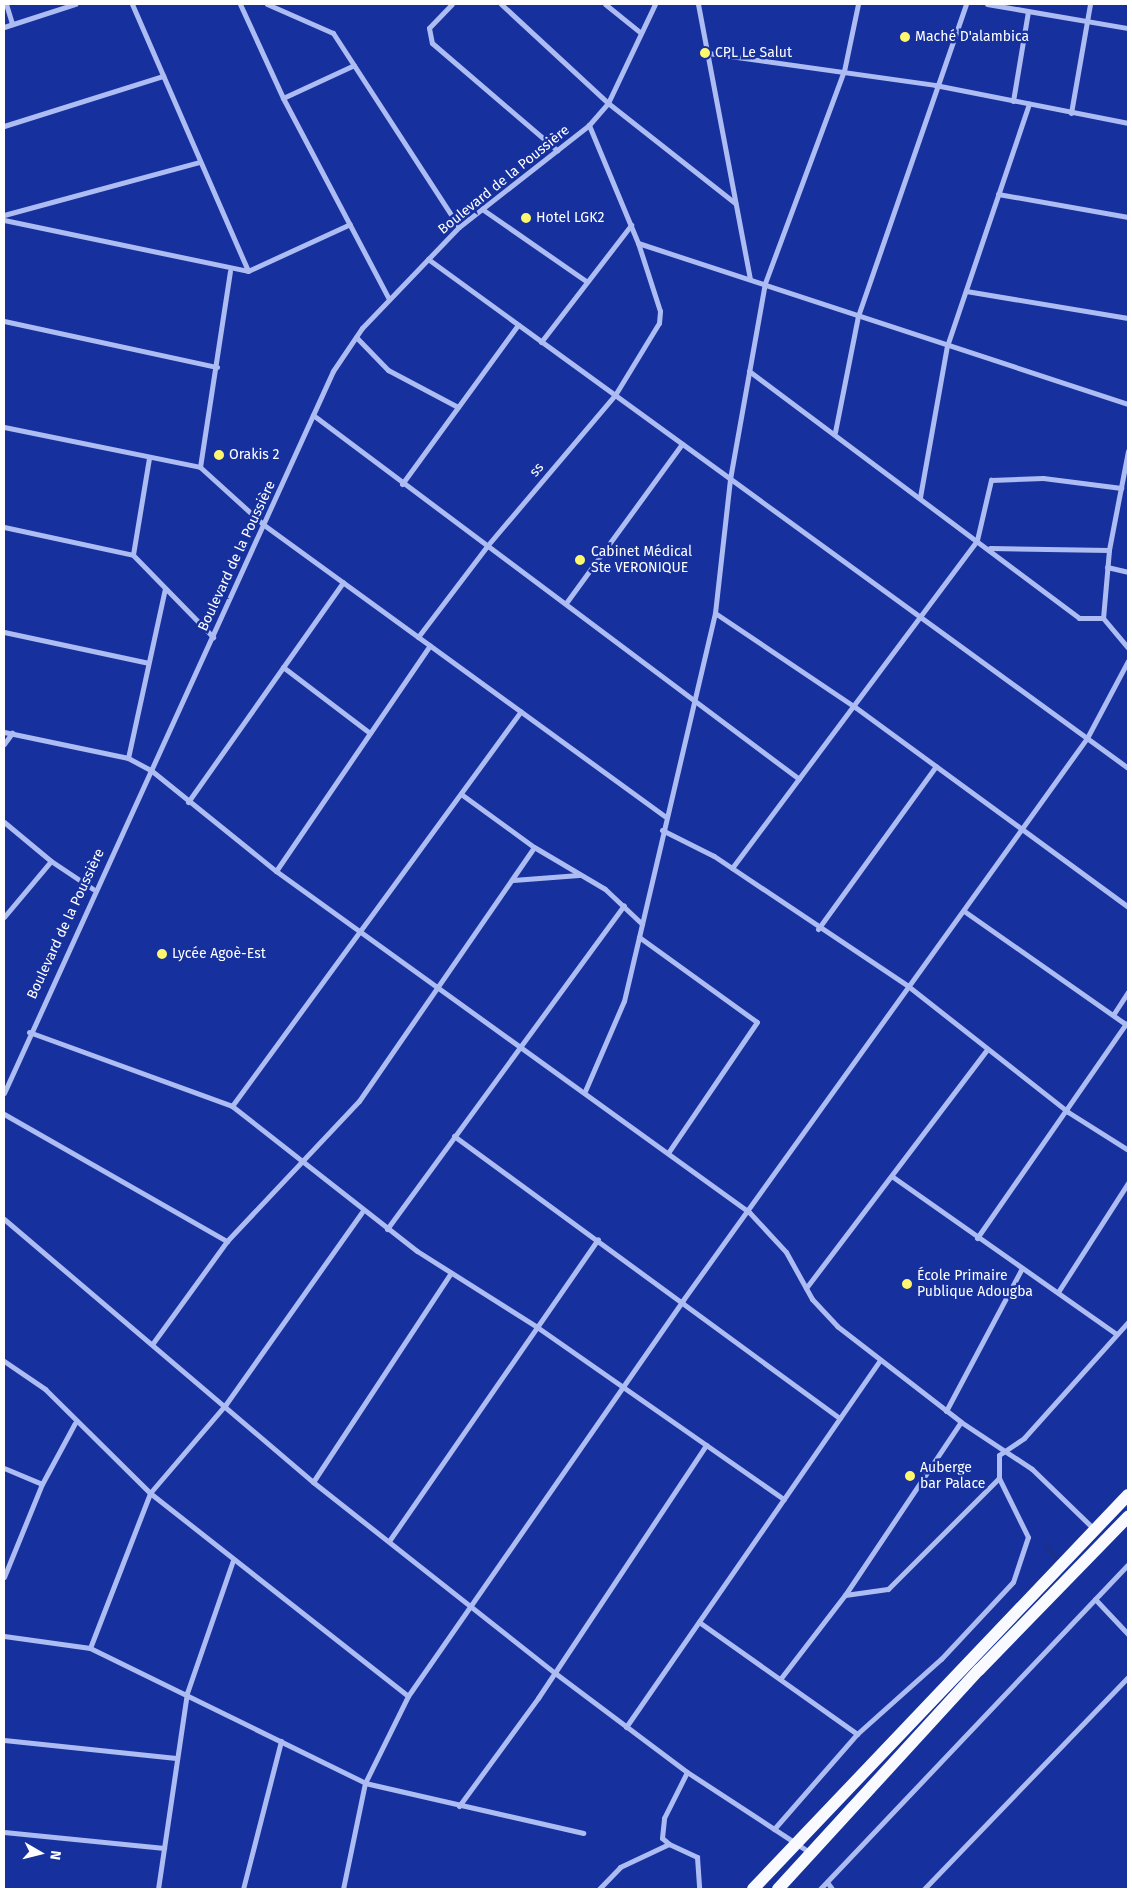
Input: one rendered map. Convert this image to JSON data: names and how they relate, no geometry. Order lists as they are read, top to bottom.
{
  "streets": {
    "street": ["Boulevard de la Poussière", "ss"]
  },
  "places": [
    "Maché D'alambica",
    "CPL Le Salut",
    "Hotel LGK2",
    "Orakis 2",
    "Cabinet Médical Ste VERONIQUE",
    "Lycée Agoè-Est",
    "École Primaire Publique Adougba",
    "Auberge bar Palace"
  ],
  "north": "right"
}
